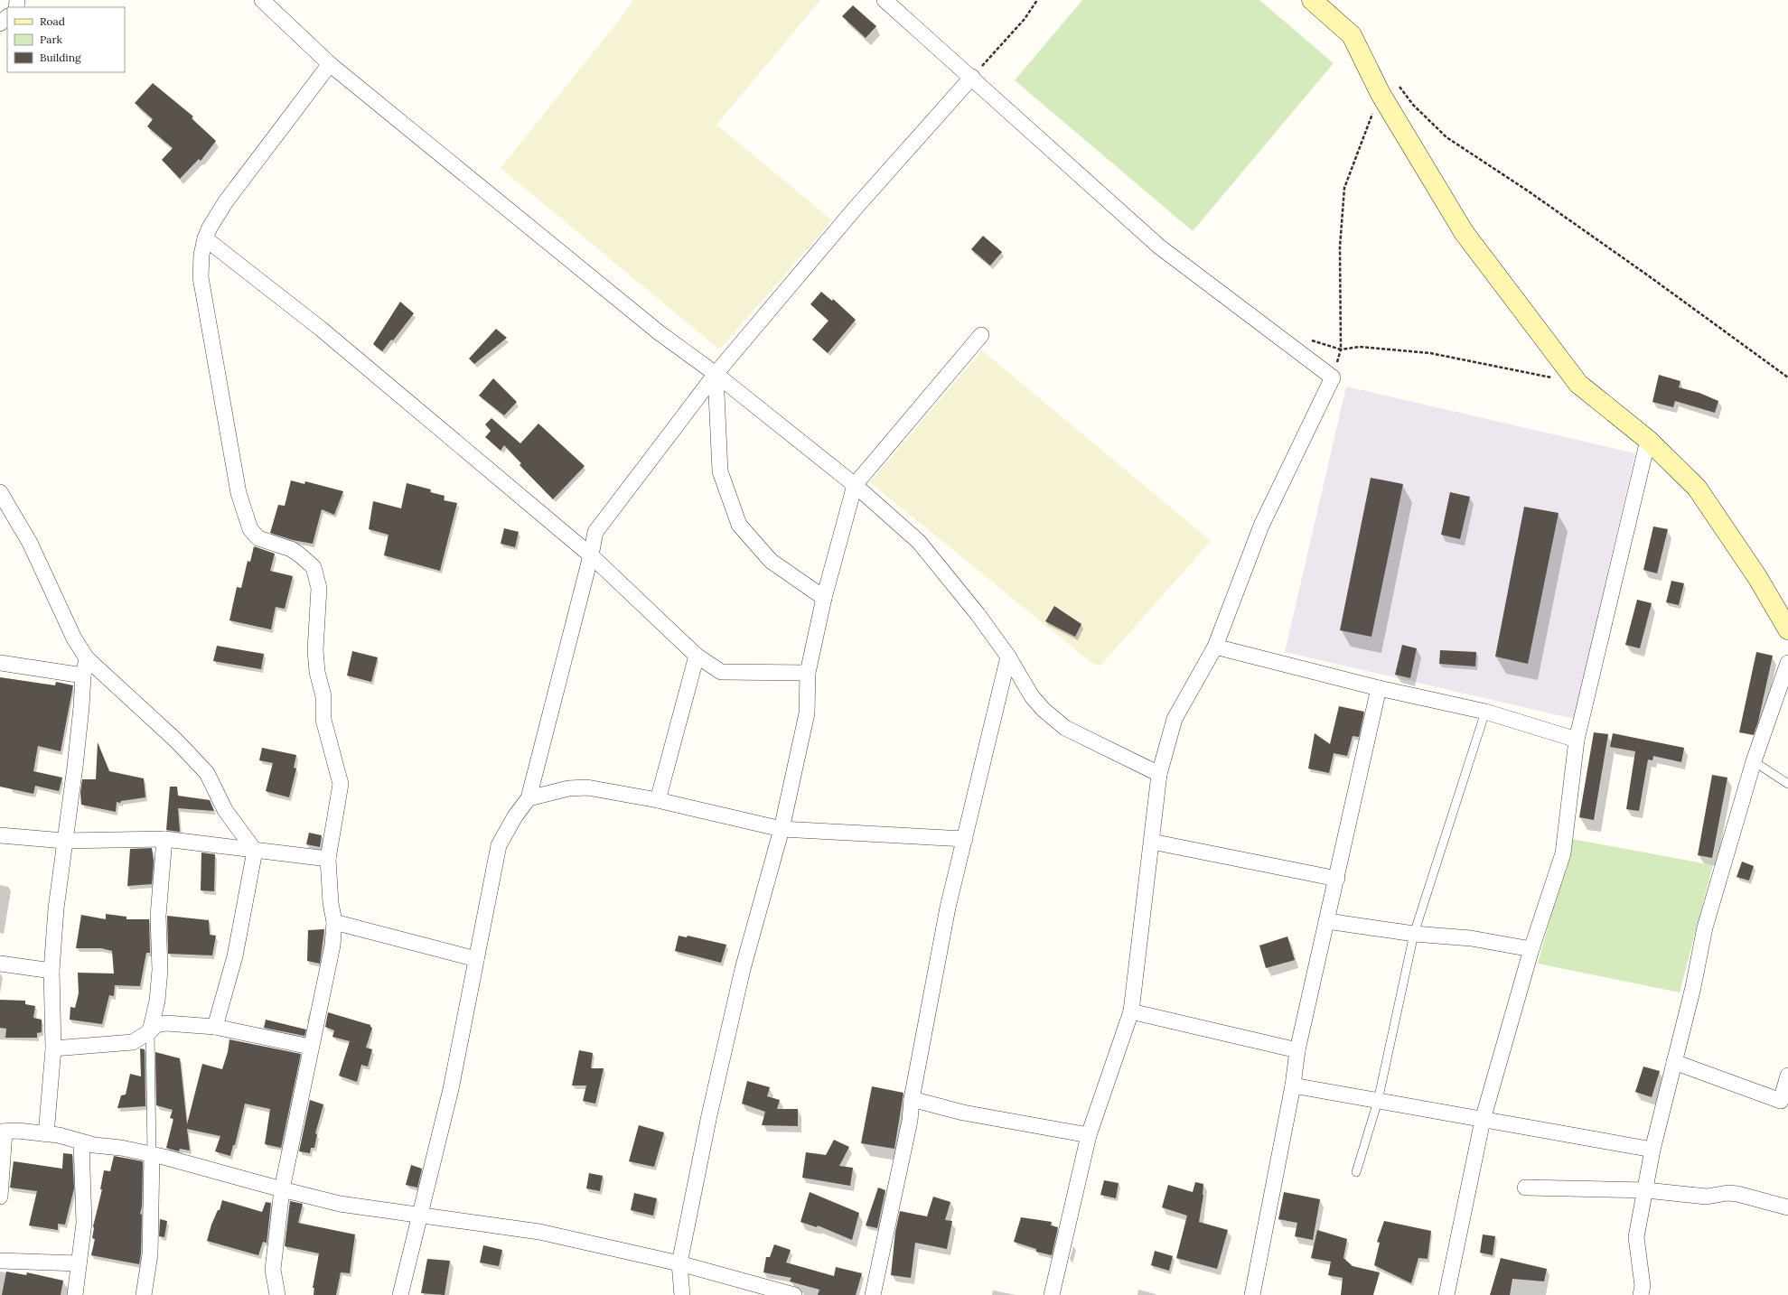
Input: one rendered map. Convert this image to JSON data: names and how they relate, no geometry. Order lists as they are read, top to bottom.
{
  "legend": ["Road", "Park", "Building"]
}
